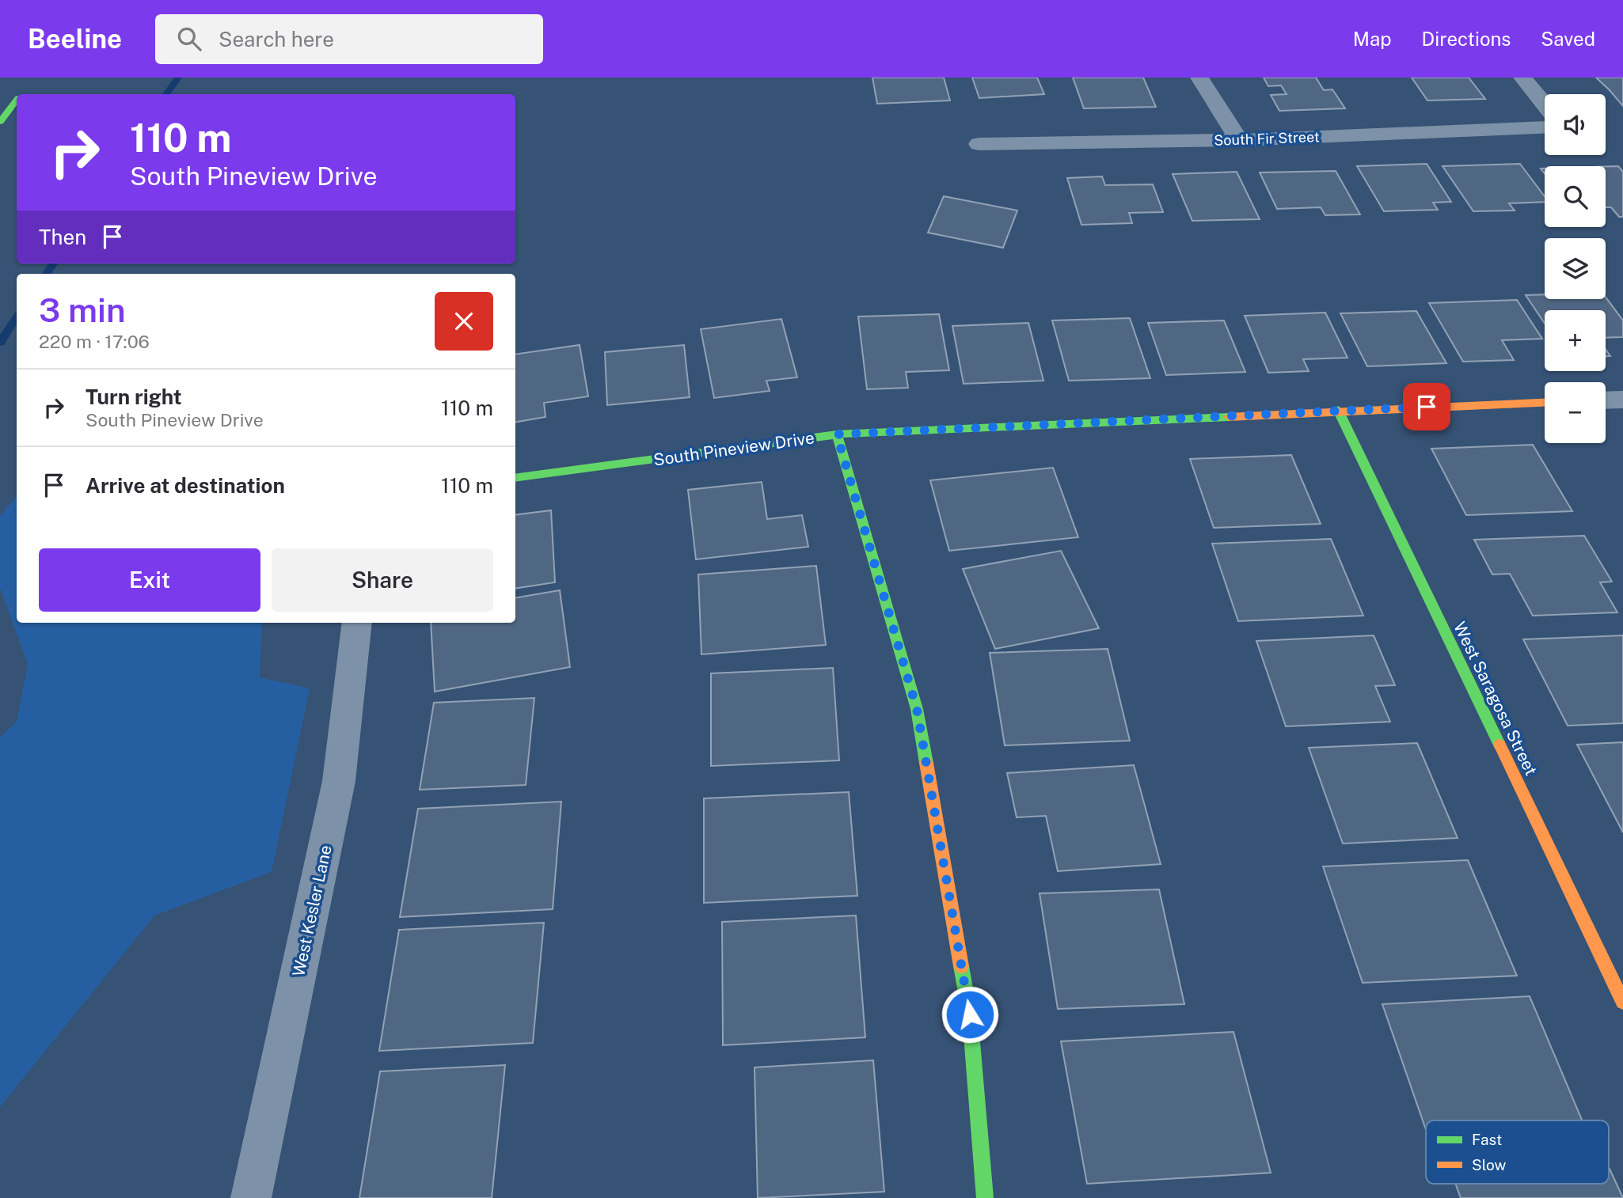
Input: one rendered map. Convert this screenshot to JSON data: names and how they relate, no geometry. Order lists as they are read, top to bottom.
{
  "streets": {
    "main road": ["South Pineview Drive", "West Saragosa Street"],
    "street": ["South Fir Street", "West Kesler Lane"]
  },
  "crossings": [
    ["South Pineview Drive", "West Saragosa Street"]
  ],
  "legend": ["Fast", "Slow"],
  "page": {
    "header": "Beeline",
    "search": "Search here",
    "nav": ["Map", "Directions", "Saved"],
    "map_buttons": ["+", "−"],
    "turn": ["110 m", "South Pineview Drive"],
    "then": "Then",
    "heading": ["3 min", "220 m · 17:06"],
    "list": [
      {
        "name": "Turn right",
        "note": "South Pineview Drive",
        "value": "110 m"
      },
      {
        "name": "Arrive at destination",
        "value": "110 m"
      }
    ],
    "buttons": ["Exit", "Share"]
  }
}
